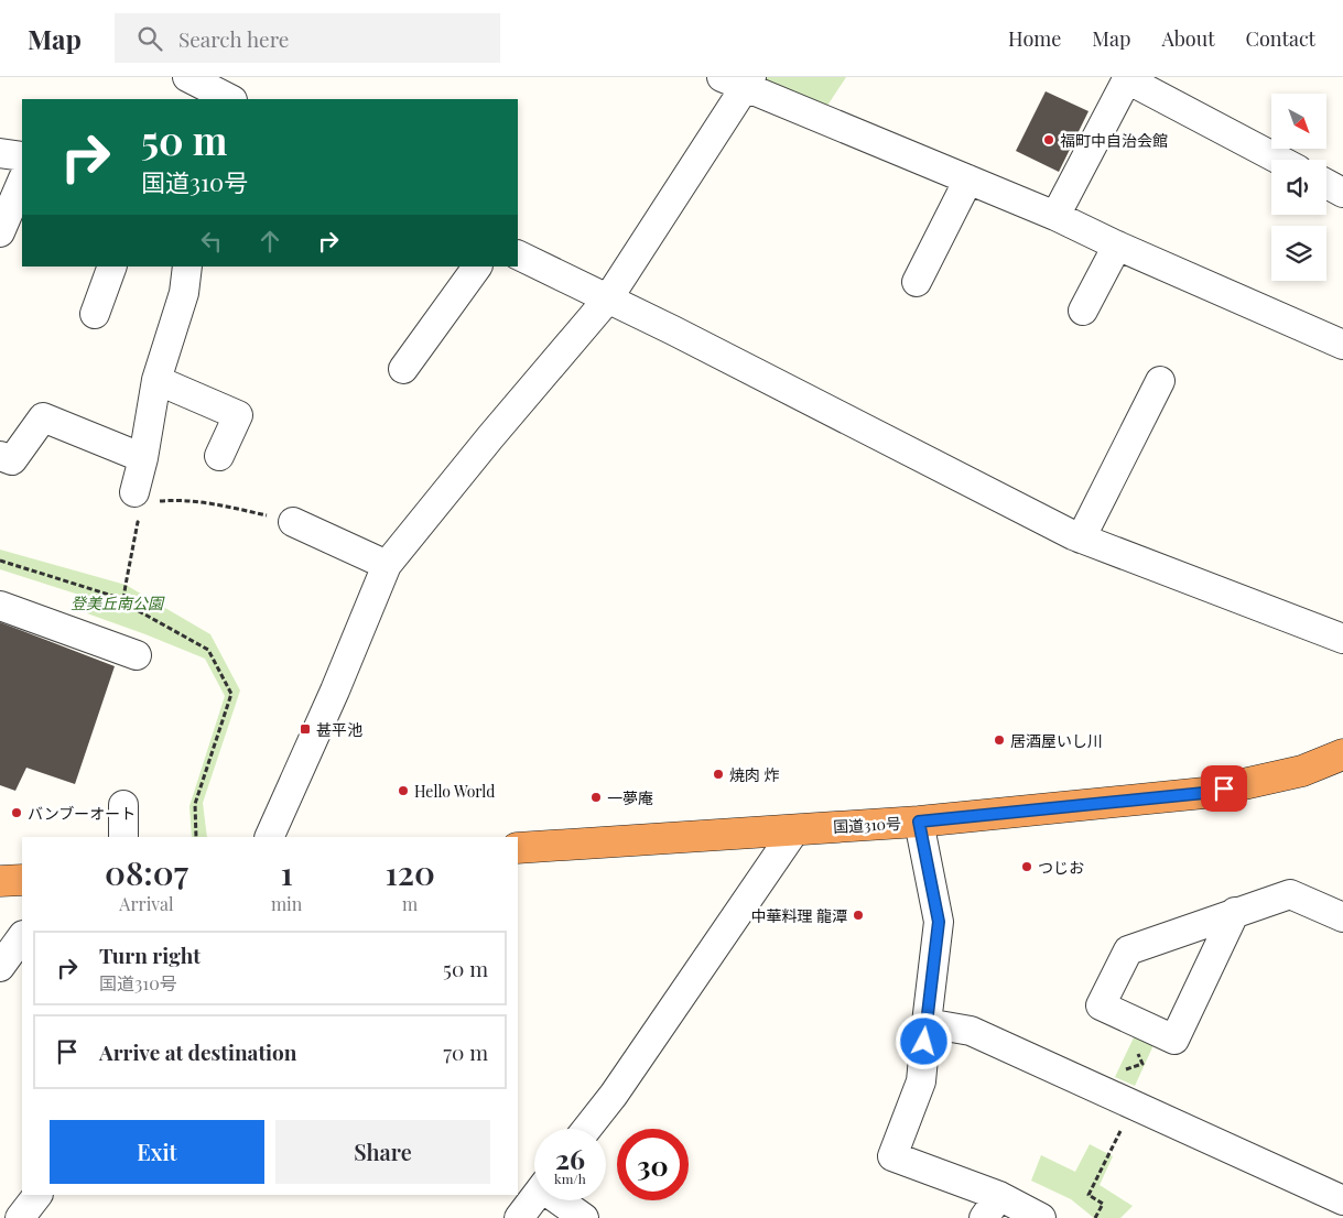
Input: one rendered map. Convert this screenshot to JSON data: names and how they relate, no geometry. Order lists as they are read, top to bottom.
{
  "streets": {
    "highway": ["国道310号"]
  },
  "parks": ["登美丘南公園"],
  "places": {
    "other": [
      "福町中自治会館",
      "居酒屋いし川",
      "焼肉 炸",
      "Hello World",
      "一夢庵",
      "バンブーオート",
      "つじお",
      "中華料理 龍潭"
    ],
    "transit": ["甚平池"]
  },
  "north": "bottom right",
  "page": {
    "header": "Map",
    "search": "Search here",
    "nav": [
      "Home",
      "Map",
      "About",
      "Contact"
    ],
    "turn": ["50 m", "国道310号"],
    "eta": [
      "08:07",
      "Arrival",
      "1",
      "min",
      "120",
      "m"
    ],
    "list": [
      {
        "name": "Turn right",
        "note": "国道310号",
        "value": "50 m"
      },
      {
        "name": "Arrive at destination",
        "value": "70 m"
      }
    ],
    "buttons": ["Exit", "Share"],
    "speed": "26 km/h",
    "limit": "30"
  }
}
